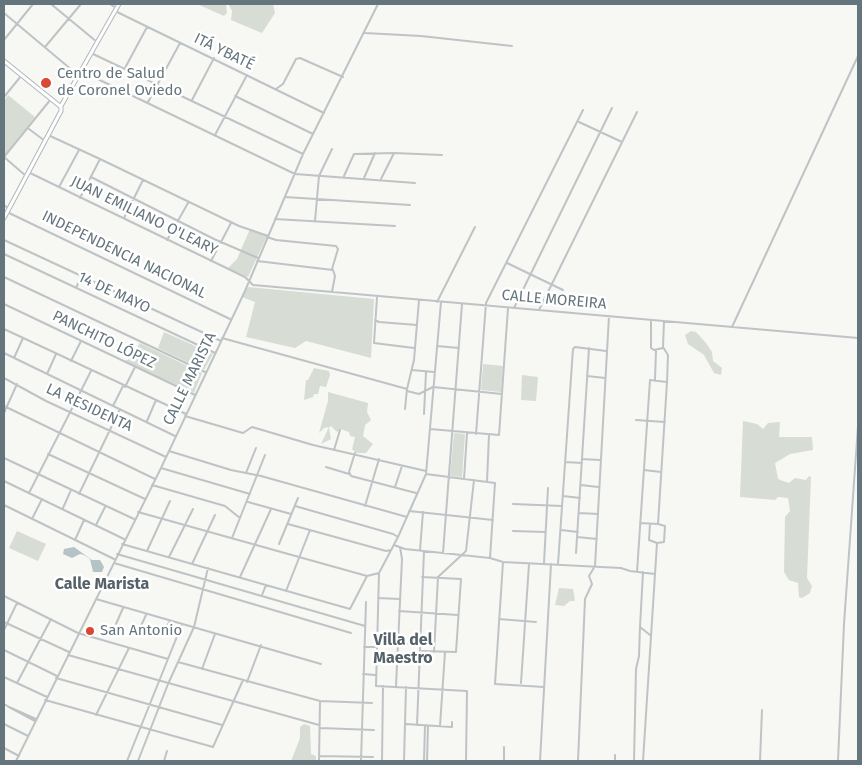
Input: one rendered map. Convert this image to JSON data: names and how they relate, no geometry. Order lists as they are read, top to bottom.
{
  "streets": {
    "street": [
      "ITÁ YBATÉ",
      "JUAN EMILIANO O'LEARY",
      "INDEPENDENCIA NACIONAL",
      "14 DE MAYO",
      "CALLE MOREIRA",
      "PANCHITO LÓPEZ",
      "CALLE MARISTA",
      "LA RESIDENTA"
    ]
  },
  "crossings": [
    ["ITÁ YBATÉ", "CALLE MARISTA"],
    ["JUAN EMILIANO O'LEARY", "CALLE MOREIRA"],
    ["JUAN EMILIANO O'LEARY", "CALLE MARISTA"],
    ["INDEPENDENCIA NACIONAL", "CALLE MARISTA"],
    ["14 DE MAYO", "CALLE MARISTA"],
    ["CALLE MOREIRA", "CALLE MARISTA"],
    ["PANCHITO LÓPEZ", "CALLE MARISTA"],
    ["CALLE MARISTA", "LA RESIDENTA"]
  ],
  "districts": ["Calle Marista", "Villa del Maestro"],
  "places": ["Centro de Salud de Coronel Oviedo", "San Antonio"]
}
